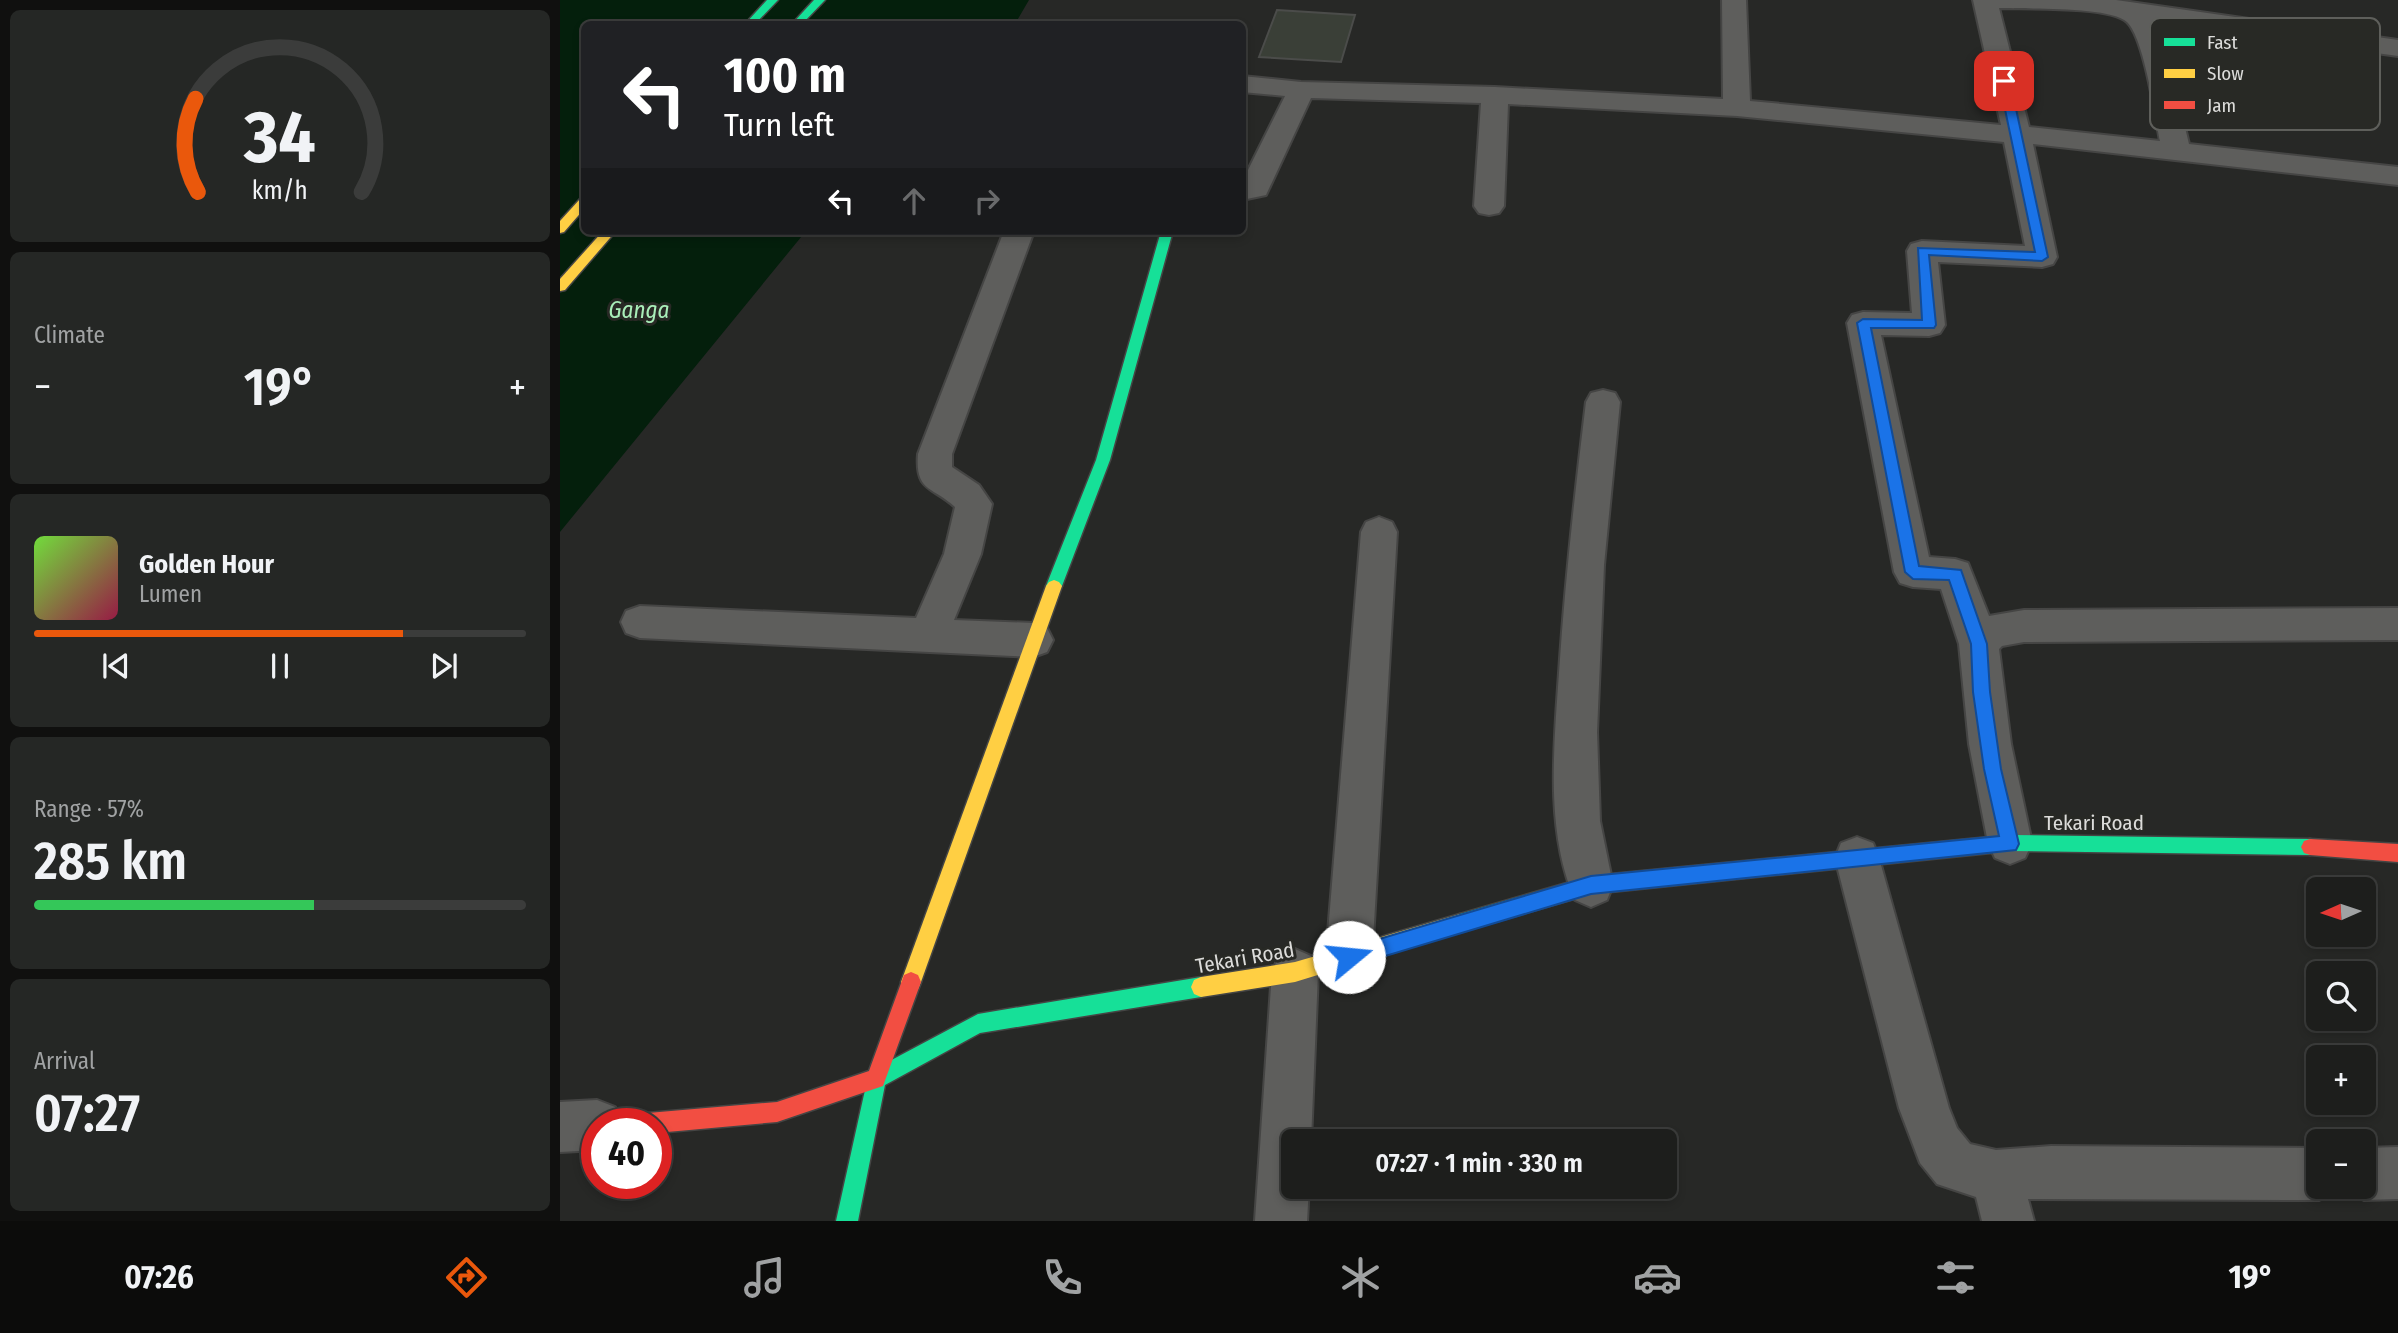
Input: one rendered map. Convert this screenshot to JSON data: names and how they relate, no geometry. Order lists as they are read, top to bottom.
{
  "streets": {
    "main road": ["Tekari Road"]
  },
  "water": ["Ganga"],
  "legend": ["Fast", "Slow", "Jam"],
  "north": "left",
  "page": {
    "turn": ["100 m", "Turn left"],
    "tile": [
      "Climate",
      ["Range · 57%", "285 km"],
      ["Arrival", "07:27"]
    ],
    "heat": ["−", "19°", "+"],
    "song": ["Golden Hour", "Lumen"],
    "map_buttons": ["+", "−"],
    "limit": "40",
    "trip": "07:27 · 1 min · 330 m",
    "tabs": ["07:26", "19°"],
    "gauge": ["34", "km/h"]
  }
}
